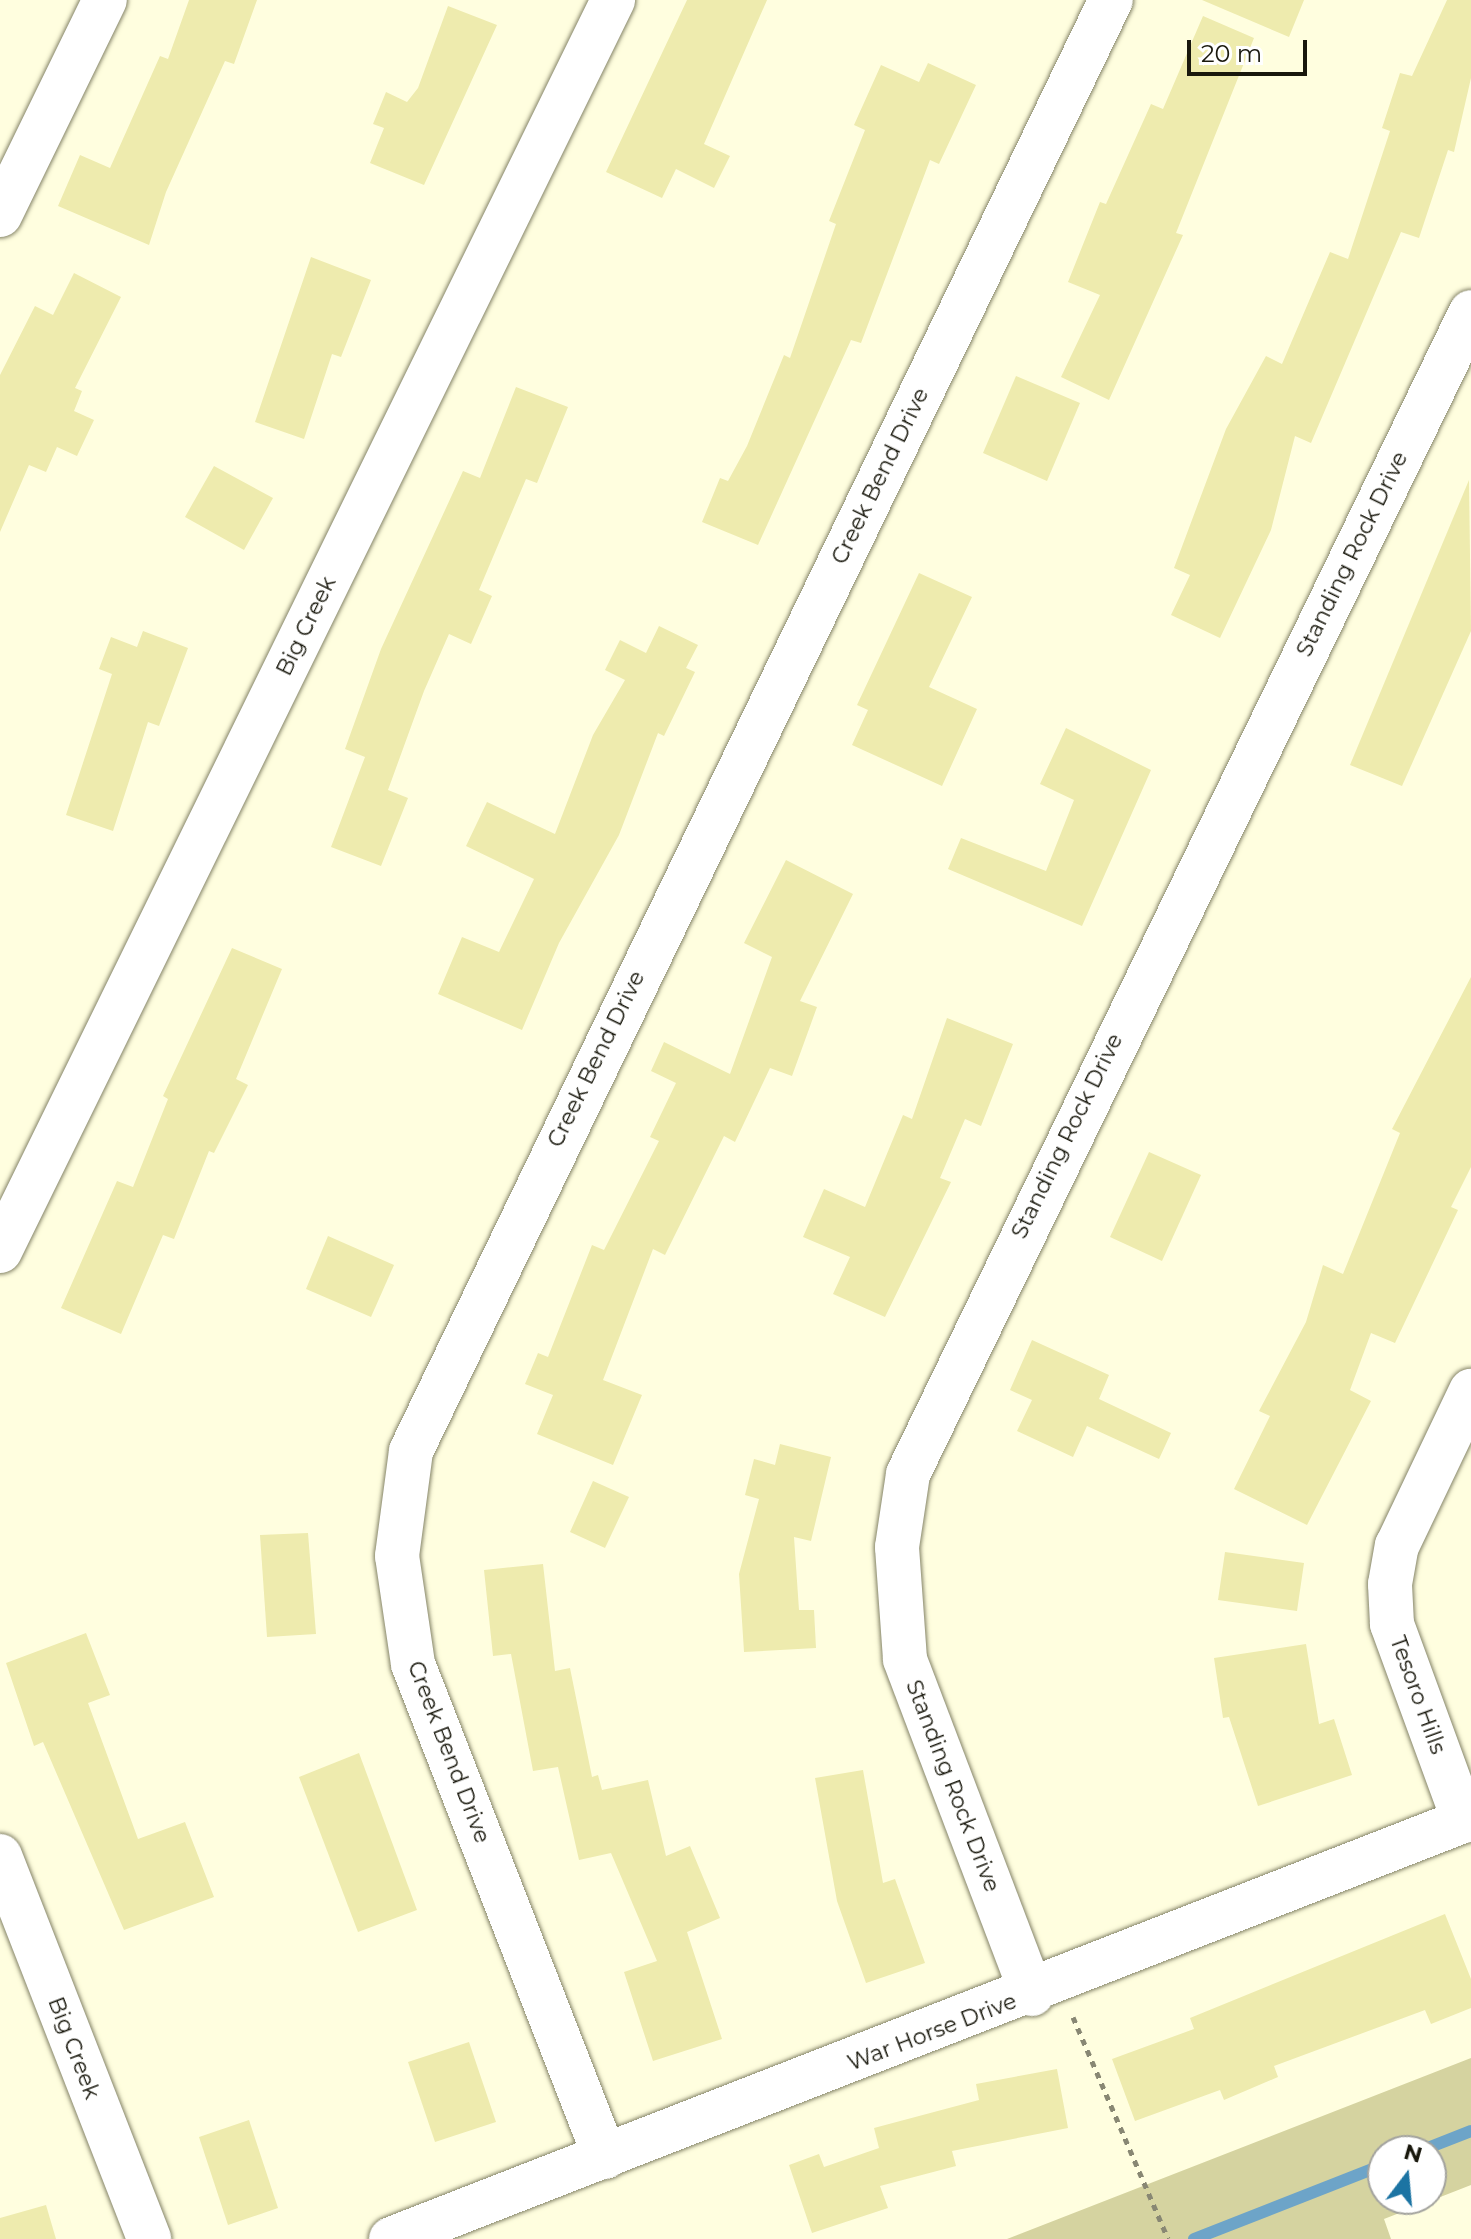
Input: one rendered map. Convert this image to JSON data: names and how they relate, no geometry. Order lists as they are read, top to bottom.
{
  "streets": {
    "street": [
      "Creek Bend Drive",
      "Standing Rock Drive",
      "Big Creek",
      "Tesoro Hills",
      "War Horse Drive"
    ]
  },
  "crossings": [
    ["Creek Bend Drive", "War Horse Drive"],
    ["Standing Rock Drive", "War Horse Drive"],
    ["Tesoro Hills", "War Horse Drive"]
  ],
  "scale_bar": "20 m",
  "north": "top"
}
